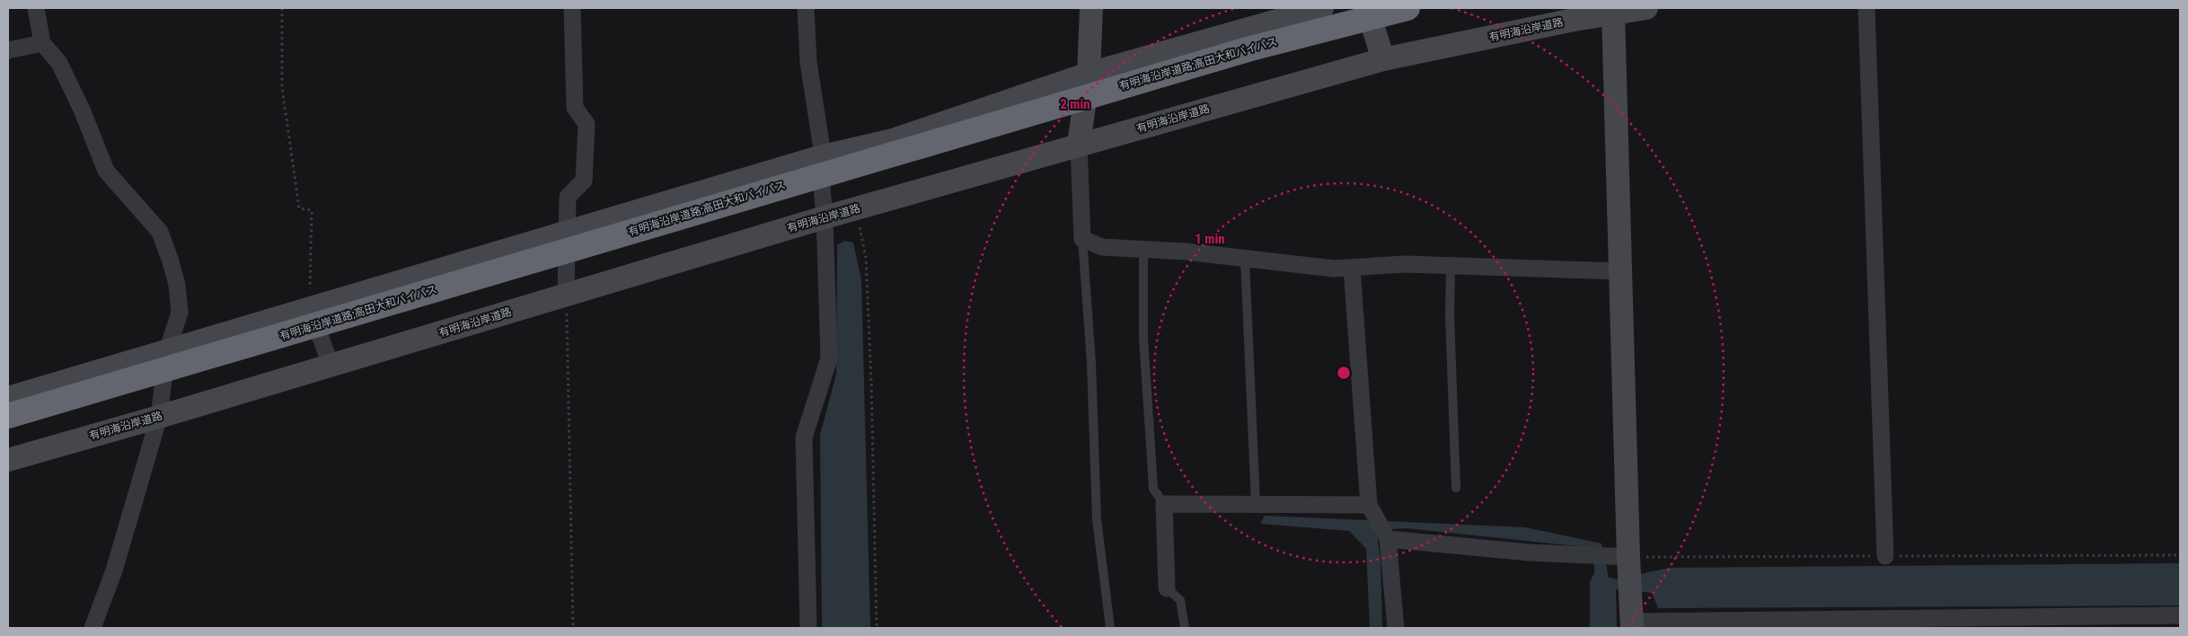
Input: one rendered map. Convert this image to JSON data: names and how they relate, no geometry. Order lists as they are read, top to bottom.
{
  "streets": {
    "highway": ["有明海沿岸道路;高田大和バイパス"],
    "main road": ["有明海沿岸道路"]
  },
  "rings": ["2 min", "1 min"]
}
